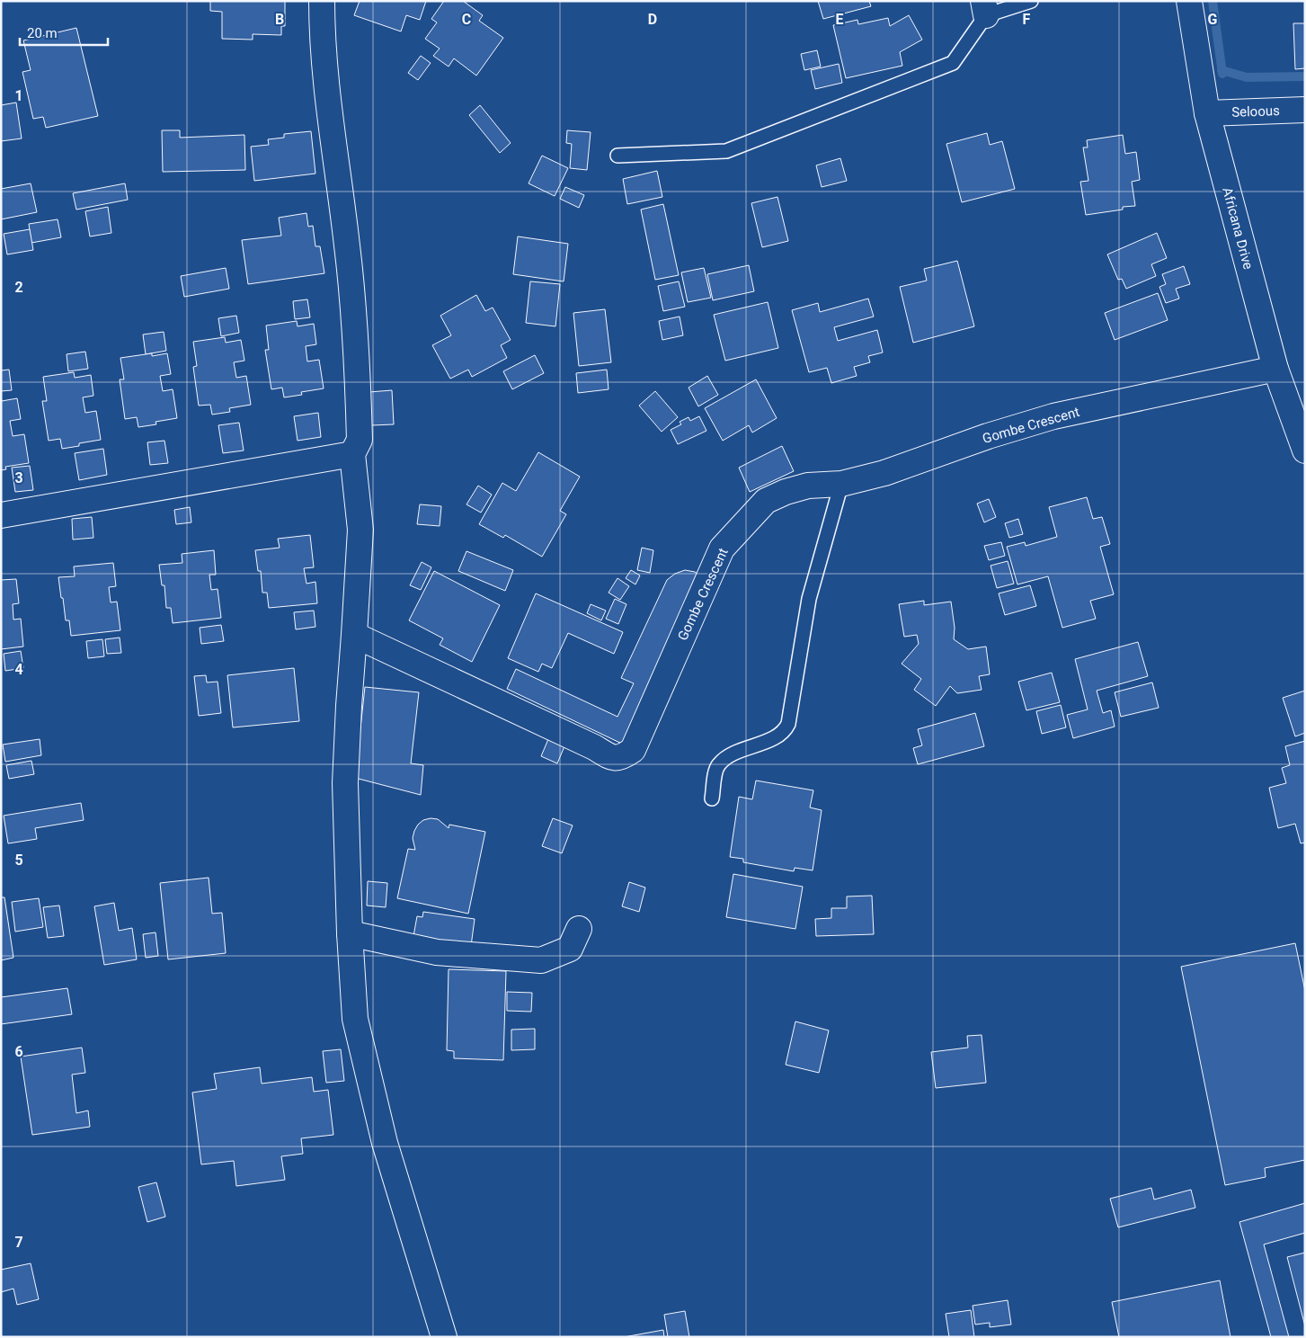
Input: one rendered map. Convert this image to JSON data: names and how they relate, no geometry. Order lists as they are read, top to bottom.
{
  "streets": {
    "street": ["Seloous", "Africana Drive", "Gombe Crescent"]
  },
  "crossings": [
    ["Seloous", "Africana Drive"],
    ["Africana Drive", "Gombe Crescent"]
  ],
  "scale_bar": "20 m",
  "grid": {
    "columns": [
      "B",
      "C",
      "D",
      "E",
      "F",
      "G"
    ],
    "rows": [
      "1",
      "2",
      "3",
      "4",
      "5",
      "6",
      "7"
    ]
  }
}
